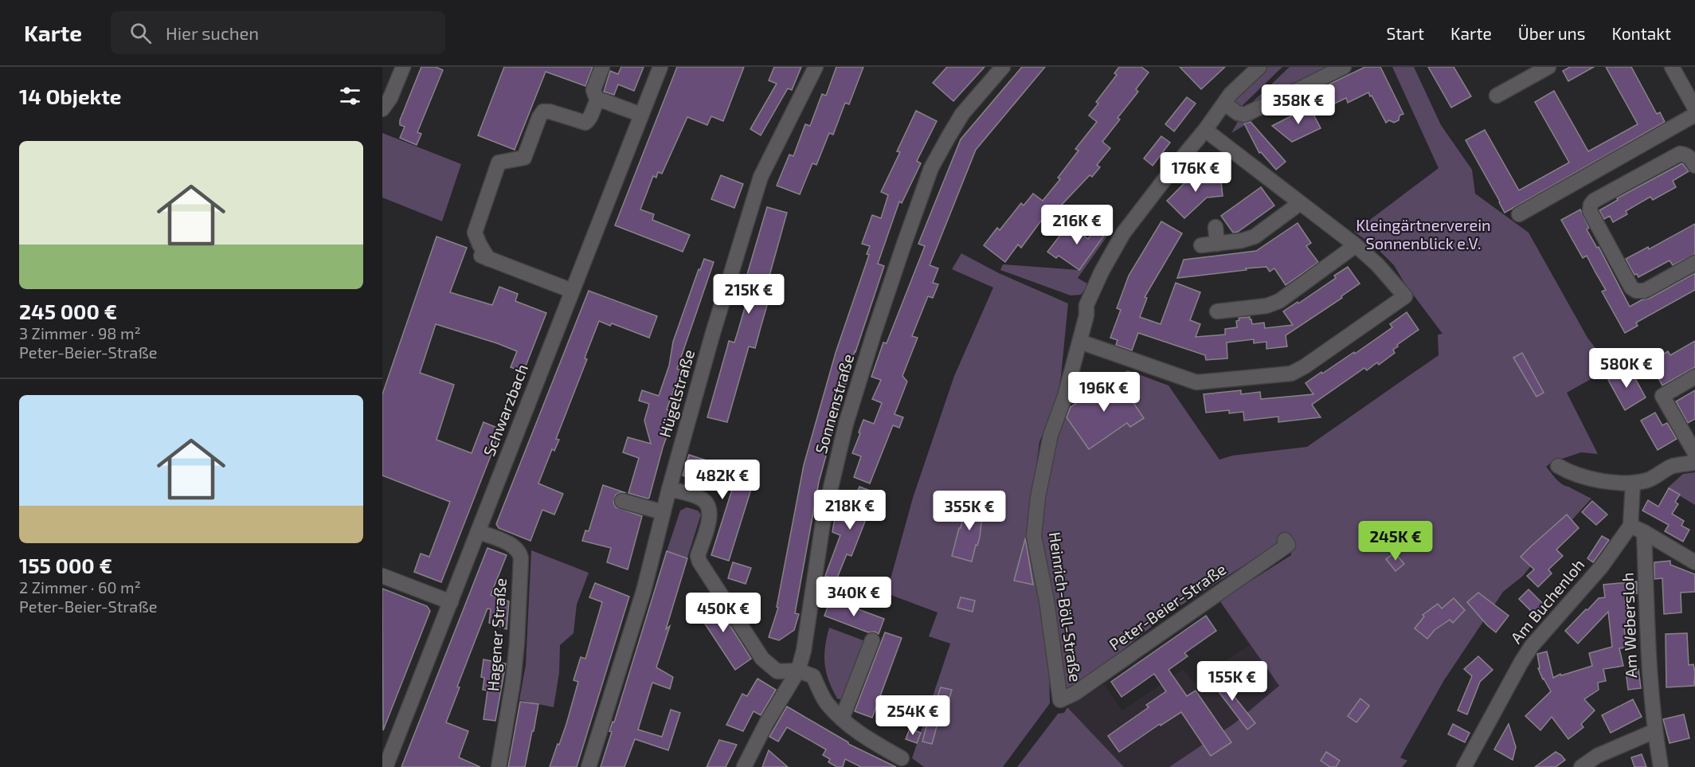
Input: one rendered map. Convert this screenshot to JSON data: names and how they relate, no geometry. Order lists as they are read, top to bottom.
{
  "streets": {
    "street": [
      "Hügelstraße",
      "Sonnenstraße",
      "Schwarzbach",
      "Am Buchenloh",
      "Heinrich-Böll-Straße",
      "Peter-Beier-Straße",
      "Am Webersloh",
      "Hagener Straße"
    ]
  },
  "crossings": [
    ["Schwarzbach", "Hagener Straße"],
    ["Am Buchenloh", "Am Webersloh"],
    ["Heinrich-Böll-Straße", "Peter-Beier-Straße"]
  ],
  "parks": ["Kleingärtnerverein Sonnenblick e.V."],
  "page": {
    "header": "Karte",
    "search": "Hier suchen",
    "nav": [
      "Start",
      "Karte",
      "Über uns",
      "Kontakt"
    ],
    "heading": "14 Objekte",
    "price": [
      "358K €",
      "176K €",
      "216K €",
      "215K €",
      "580K €",
      "196K €",
      "482K €",
      "218K €",
      "355K €",
      "245K €",
      "340K €",
      "450K €",
      "155K €",
      "254K €"
    ],
    "list": [
      {
        "name": "245 000 €",
        "note": "3 Zimmer · 98 m² · Peter-Beier-Straße"
      },
      {
        "name": "155 000 €",
        "note": "2 Zimmer · 60 m² · Peter-Beier-Straße"
      }
    ]
  }
}
